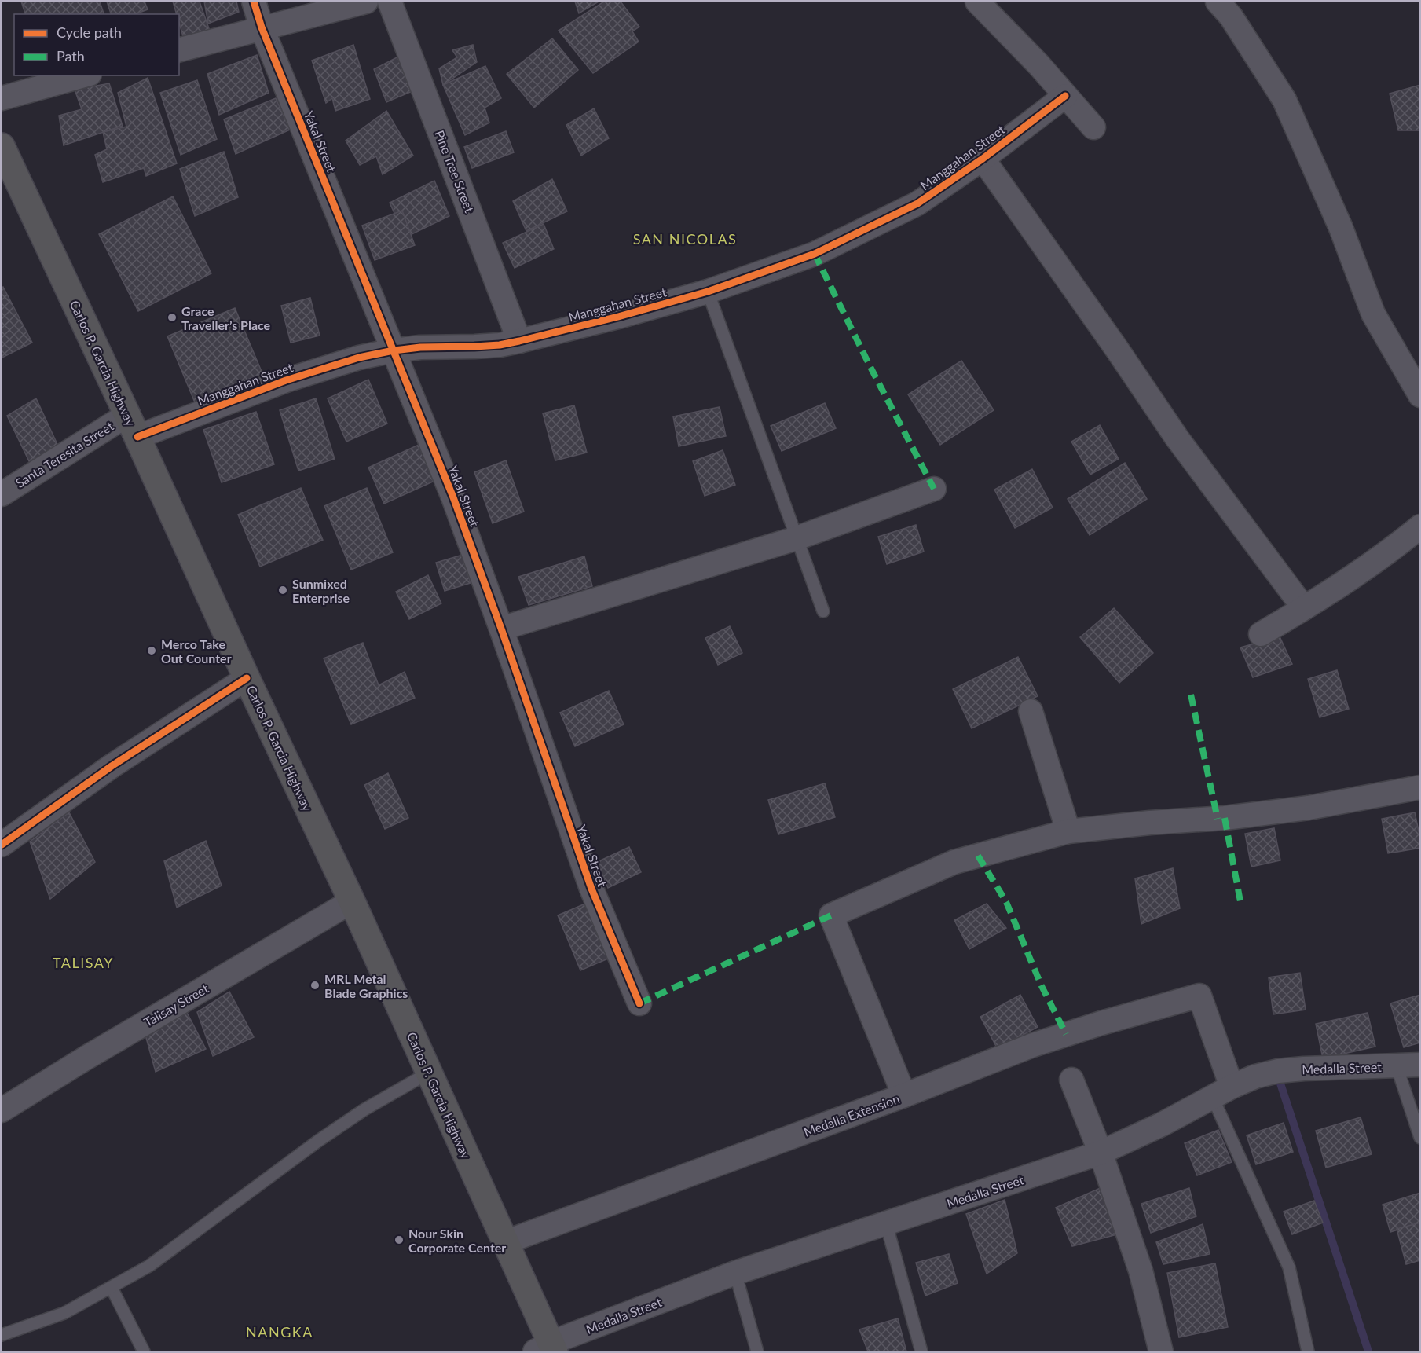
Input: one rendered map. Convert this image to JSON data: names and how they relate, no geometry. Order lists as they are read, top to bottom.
{
  "streets": {
    "highway": ["Carlos P. Garcia Highway"],
    "street": [
      "Yakal Street",
      "Manggahan Street",
      "Pine Tree Street",
      "Santa Teresita Street",
      "Talisay Street",
      "Medalla Street",
      "Medalla Extension"
    ]
  },
  "crossings": [
    ["Yakal Street", "Manggahan Street"],
    ["Manggahan Street", "Pine Tree Street"],
    ["Manggahan Street", "Carlos P. Garcia Highway"],
    ["Manggahan Street", "Santa Teresita Street"],
    ["Carlos P. Garcia Highway", "Santa Teresita Street"],
    ["Carlos P. Garcia Highway", "Talisay Street"],
    ["Carlos P. Garcia Highway", "Medalla Street"],
    ["Carlos P. Garcia Highway", "Medalla Extension"],
    ["Medalla Street", "Medalla Extension"]
  ],
  "districts": ["SAN NICOLAS", "TALISAY", "NANGKA"],
  "places": [
    "Grace Traveller’s Place",
    "Sunmixed Enterprise",
    "Merco Take Out Counter",
    "MRL Metal Blade Graphics",
    "Nour Skin Corporate Center"
  ],
  "legend": ["Cycle path", "Path"]
}
